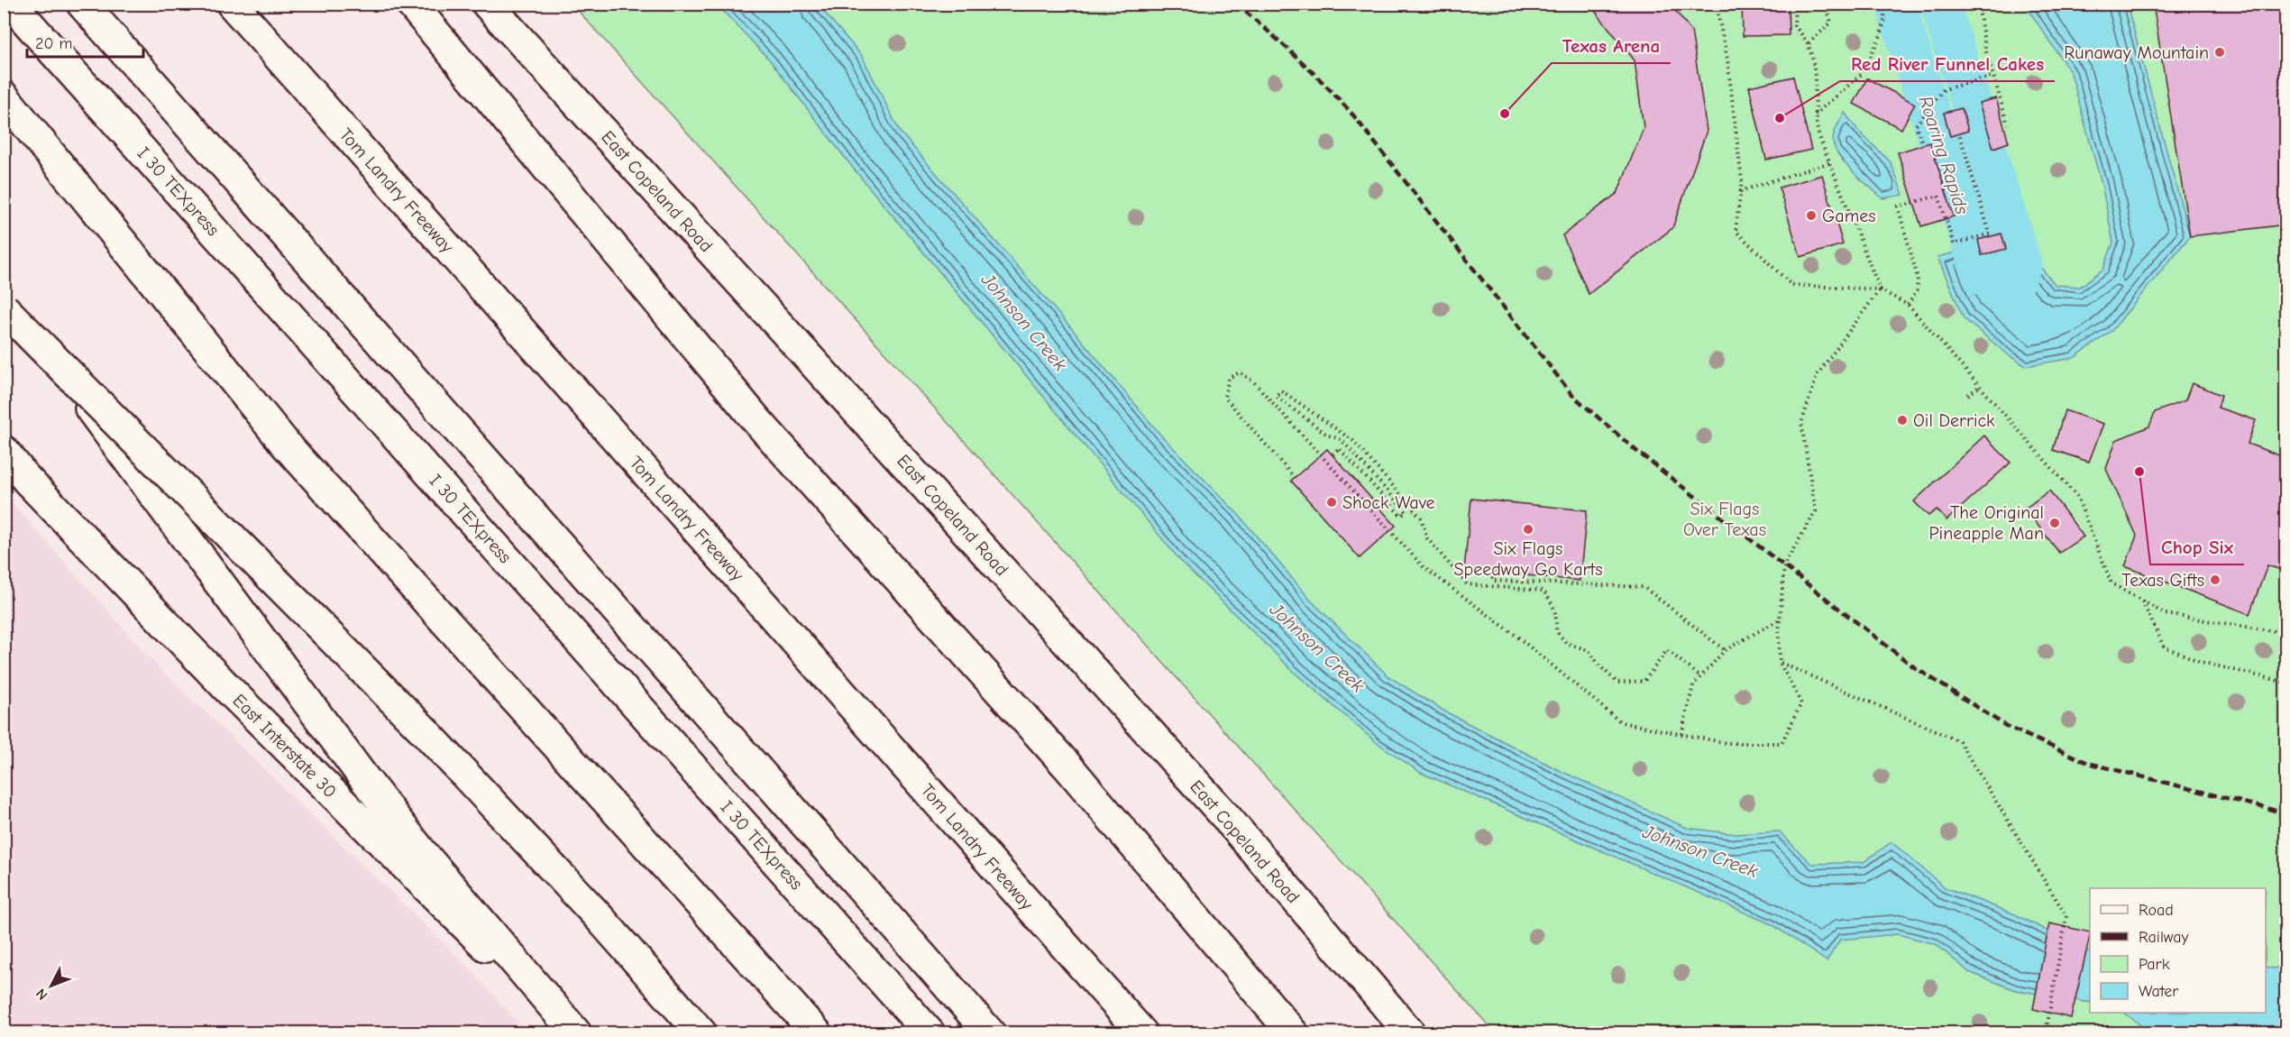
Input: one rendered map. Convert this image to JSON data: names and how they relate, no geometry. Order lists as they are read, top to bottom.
{
  "streets": {
    "main road": [
      "Tom Landry Freeway",
      "I 30 TEXpress",
      "East Copeland Road",
      "East Interstate 30"
    ]
  },
  "water": ["Roaring Rapids", "Johnson Creek"],
  "parks": ["Six Flags Over Texas"],
  "places": [
    "Runaway Mountain",
    "Texas Arena",
    "Red River Funnel Cakes",
    "Games",
    "Oil Derrick",
    "Chop Six",
    "Shock Wave",
    "The Original Pineapple Man",
    "Six Flags Speedway Go Karts",
    "Texas Gifts"
  ],
  "legend": [
    "Road",
    "Railway",
    "Park",
    "Water"
  ],
  "scale_bar": "20 m",
  "north": "bottom left"
}
